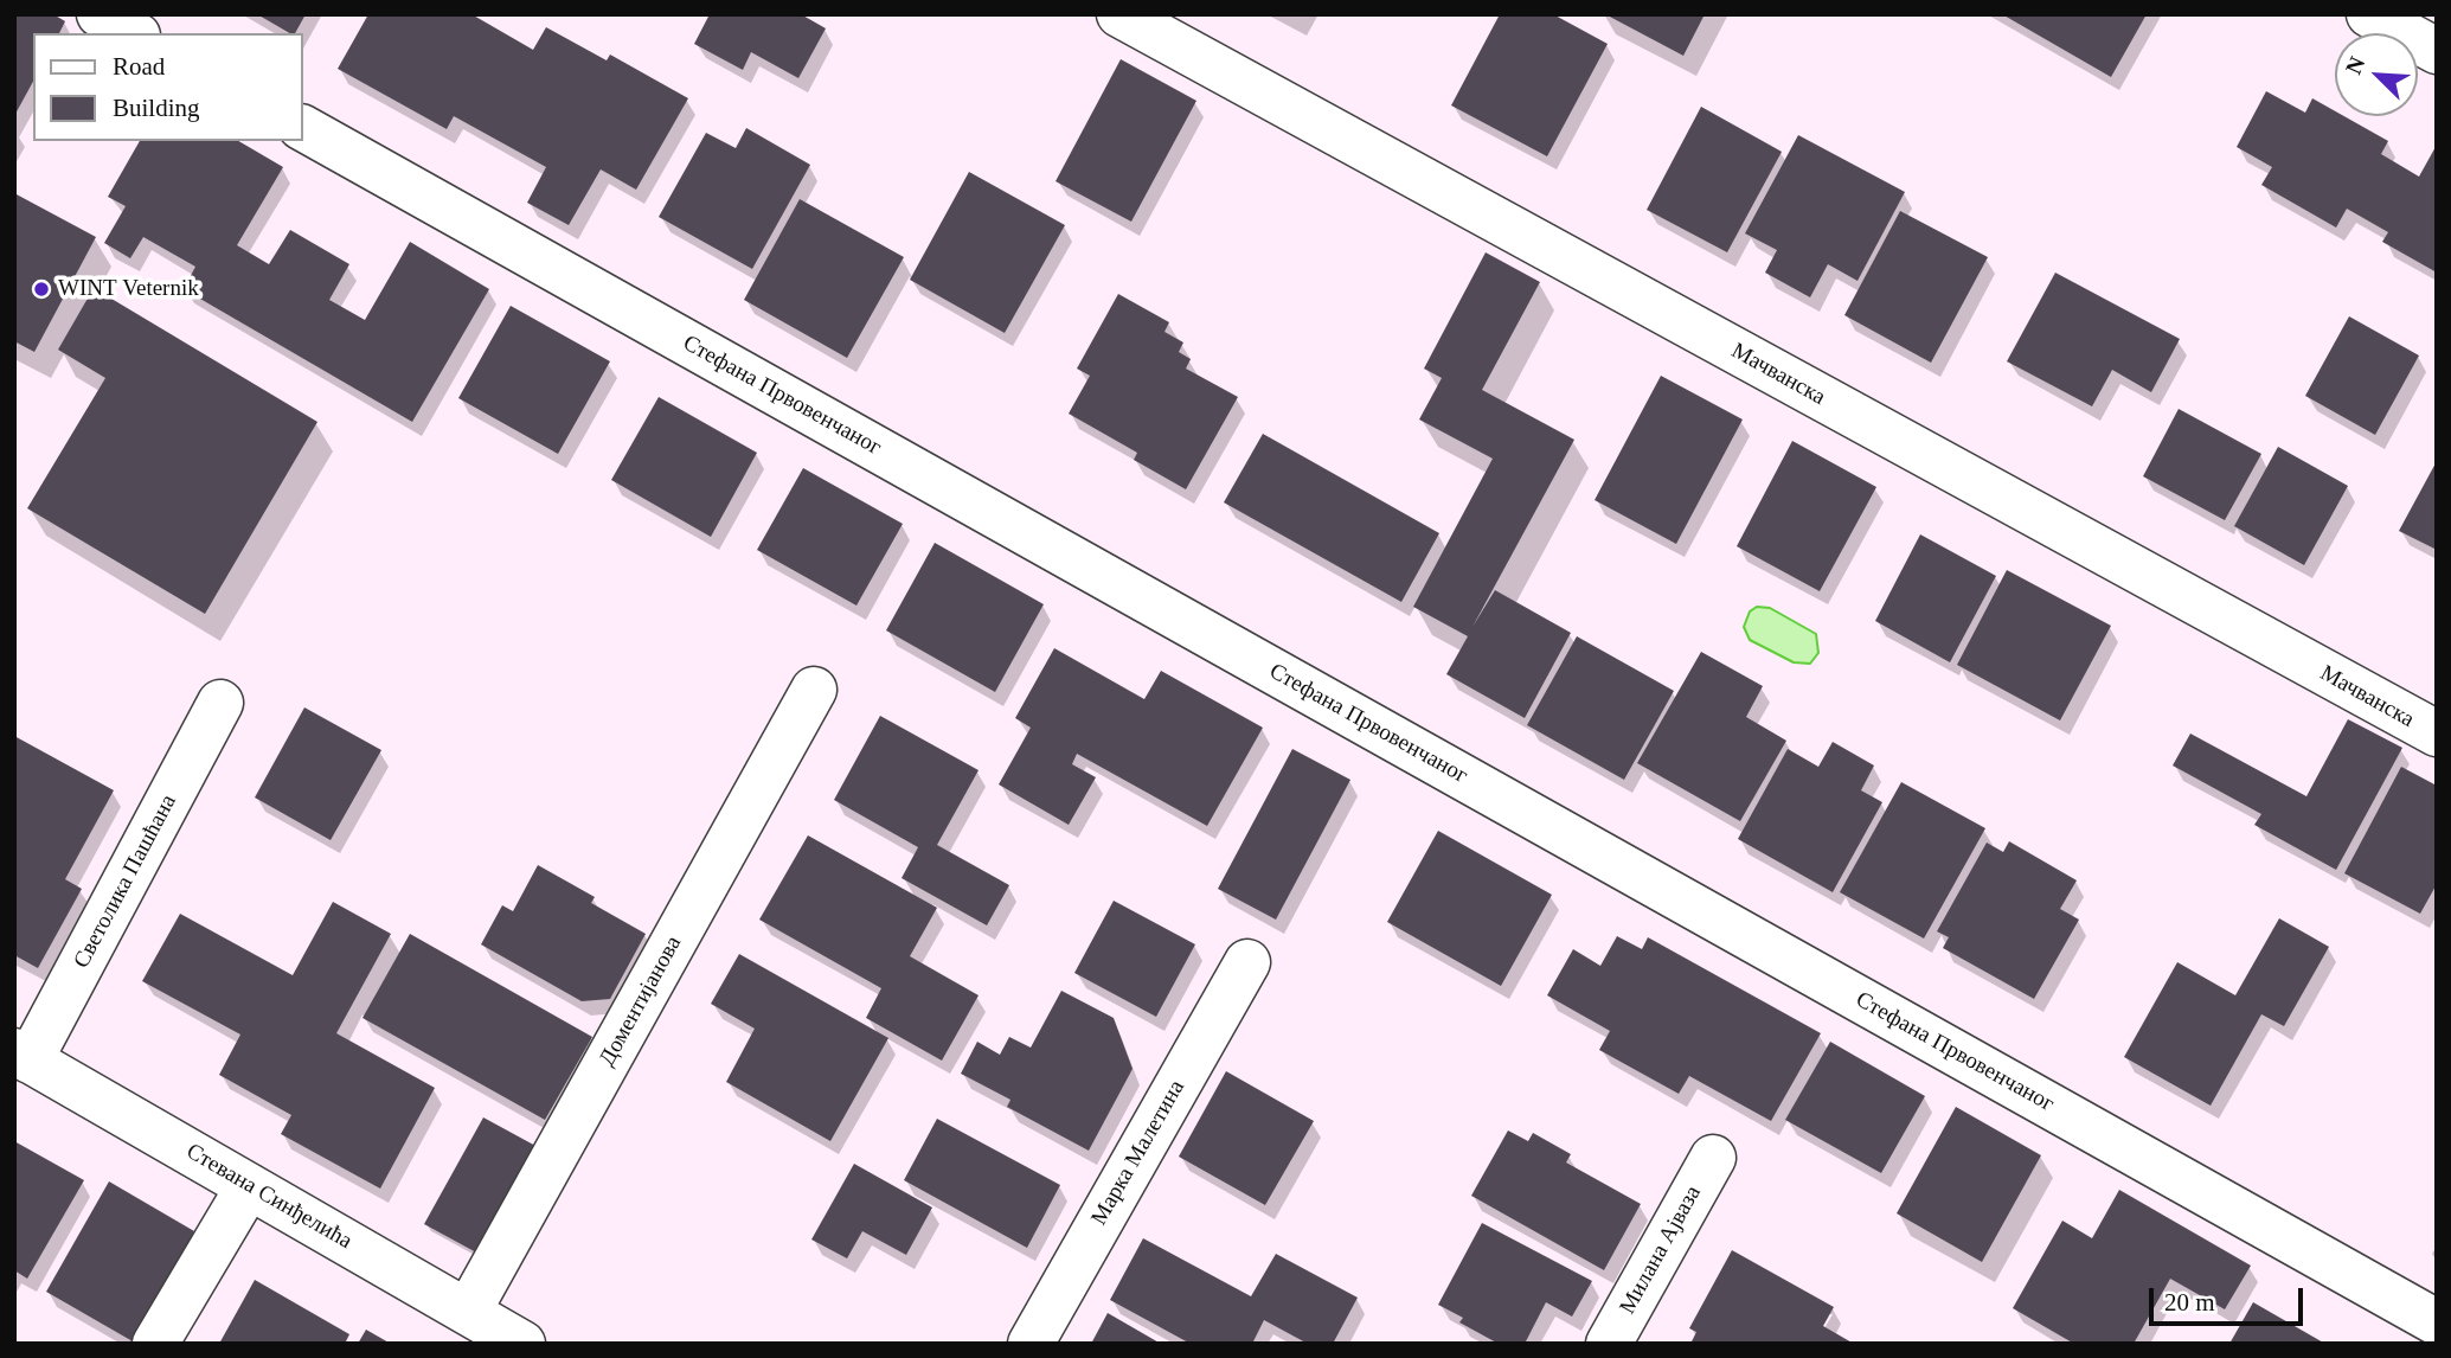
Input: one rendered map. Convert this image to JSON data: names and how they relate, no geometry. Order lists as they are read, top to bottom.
{
  "streets": {
    "street": [
      "Мачванска",
      "Стефана Првовенчаног",
      "Светолика Пашћана",
      "Доментијанова",
      "Марка Малетина",
      "Стевана Синђелића",
      "Милана Ајваза"
    ]
  },
  "crossings": [
    ["Светолика Пашћана", "Стевана Синђелића"],
    ["Доментијанова", "Стевана Синђелића"]
  ],
  "places": ["WINT Veternik"],
  "legend": ["Road", "Building"],
  "scale_bar": "20 m",
  "north": "top left"
}
